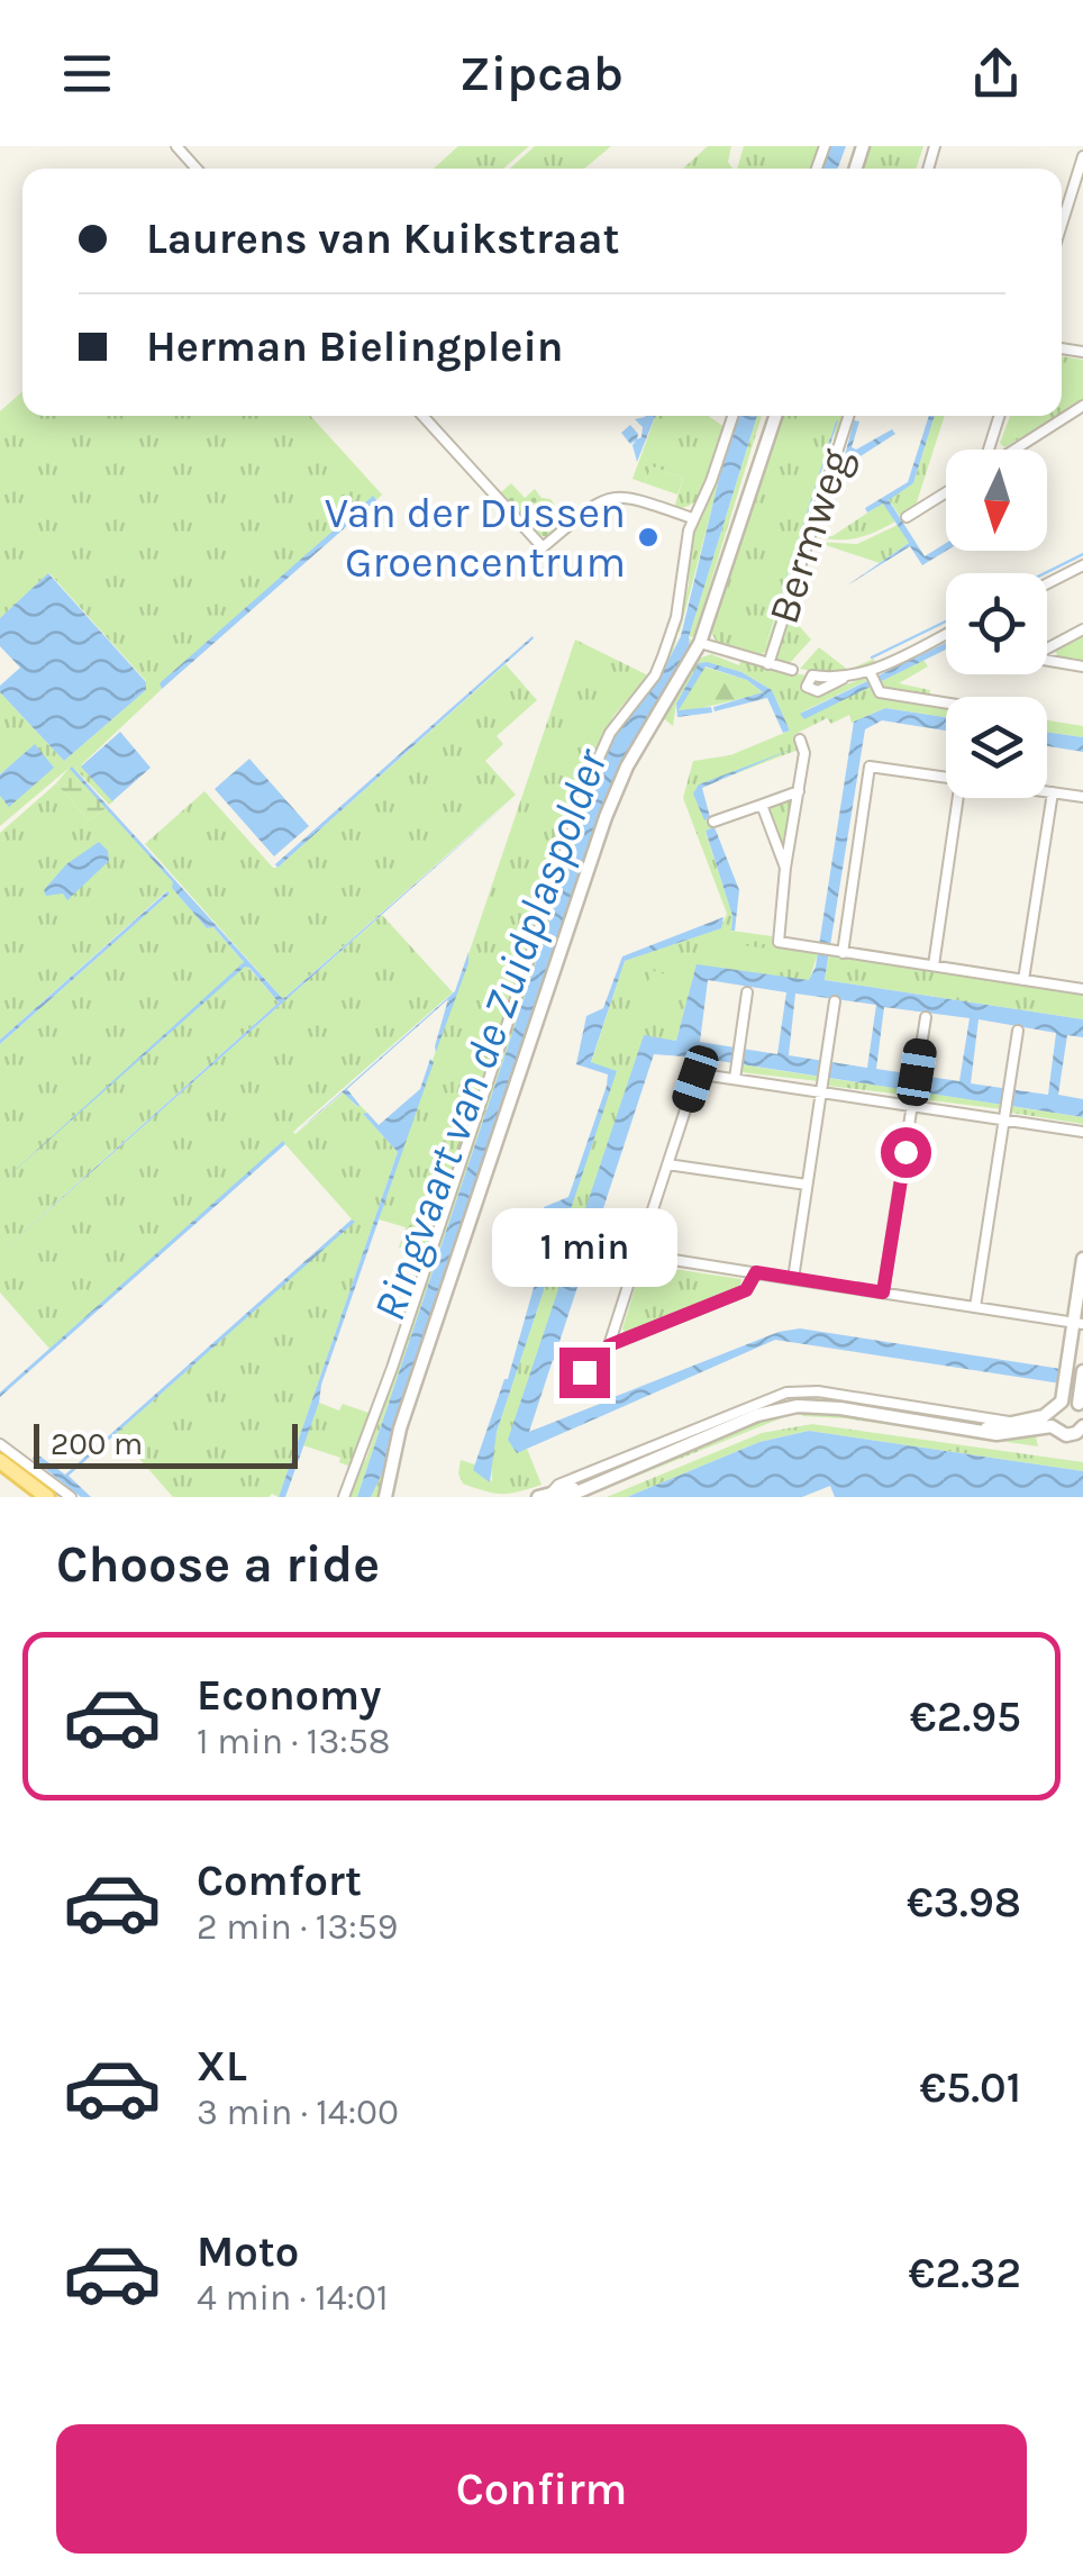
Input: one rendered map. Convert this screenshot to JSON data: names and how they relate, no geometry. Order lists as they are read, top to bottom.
{
  "streets": {
    "street": ["Bermweg"]
  },
  "water": ["Ringvaart van de Zuidplaspolder"],
  "places": ["Van der Dussen Groencentrum"],
  "scale_bar": "200 m",
  "north": "bottom",
  "page": {
    "header": "Zipcab",
    "banner": ["Laurens van Kuikstraat", "Herman Bielingplein"],
    "bubble": "1 min",
    "scale": "200 m",
    "heading": "Choose a ride",
    "list": [
      {
        "name": "Economy",
        "note": "1 min · 13:58",
        "value": "€2.95"
      },
      {
        "name": "Comfort",
        "note": "2 min · 13:59",
        "value": "€3.98"
      },
      {
        "name": "XL",
        "note": "3 min · 14:00",
        "value": "€5.01"
      },
      {
        "name": "Moto",
        "note": "4 min · 14:01",
        "value": "€2.32"
      }
    ],
    "buttons": "Confirm"
  }
}
